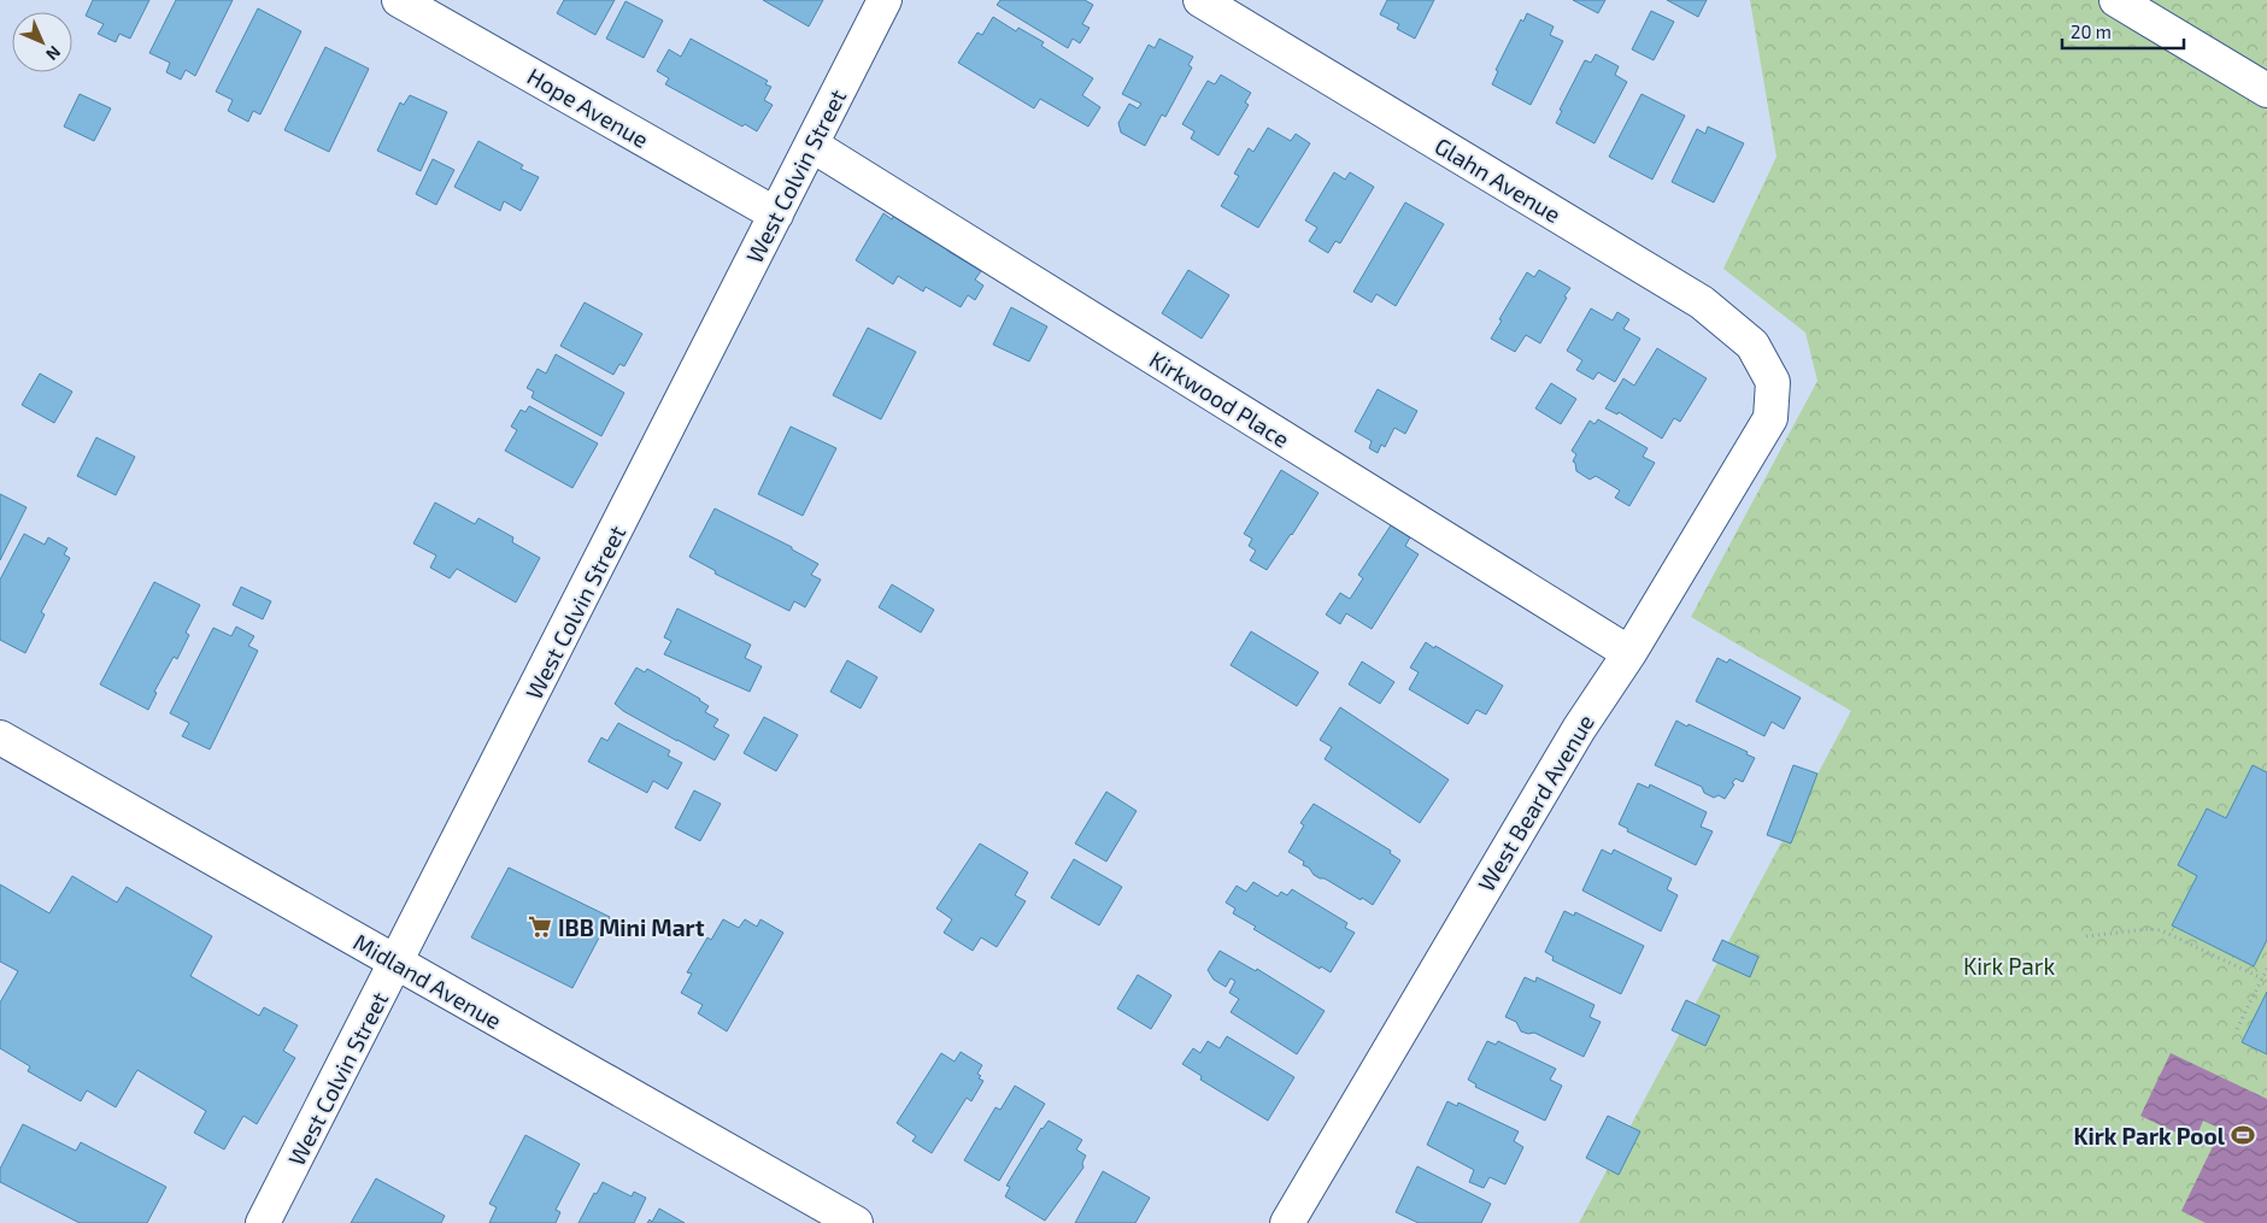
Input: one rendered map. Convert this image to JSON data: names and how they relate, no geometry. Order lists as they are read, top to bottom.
{
  "streets": {
    "street": [
      "Hope Avenue",
      "West Colvin Street",
      "Glahn Avenue",
      "Kirkwood Place",
      "West Beard Avenue",
      "Midland Avenue"
    ]
  },
  "crossings": [
    ["Hope Avenue", "West Colvin Street"],
    ["West Colvin Street", "Kirkwood Place"],
    ["West Colvin Street", "Midland Avenue"],
    ["Glahn Avenue", "West Beard Avenue"],
    ["Kirkwood Place", "West Beard Avenue"]
  ],
  "parks": ["Kirk Park"],
  "places": {
    "supermarket": ["IBB Mini Mart"],
    "sports": ["Kirk Park Pool"]
  },
  "scale_bar": "20 m",
  "north": "bottom right"
}
